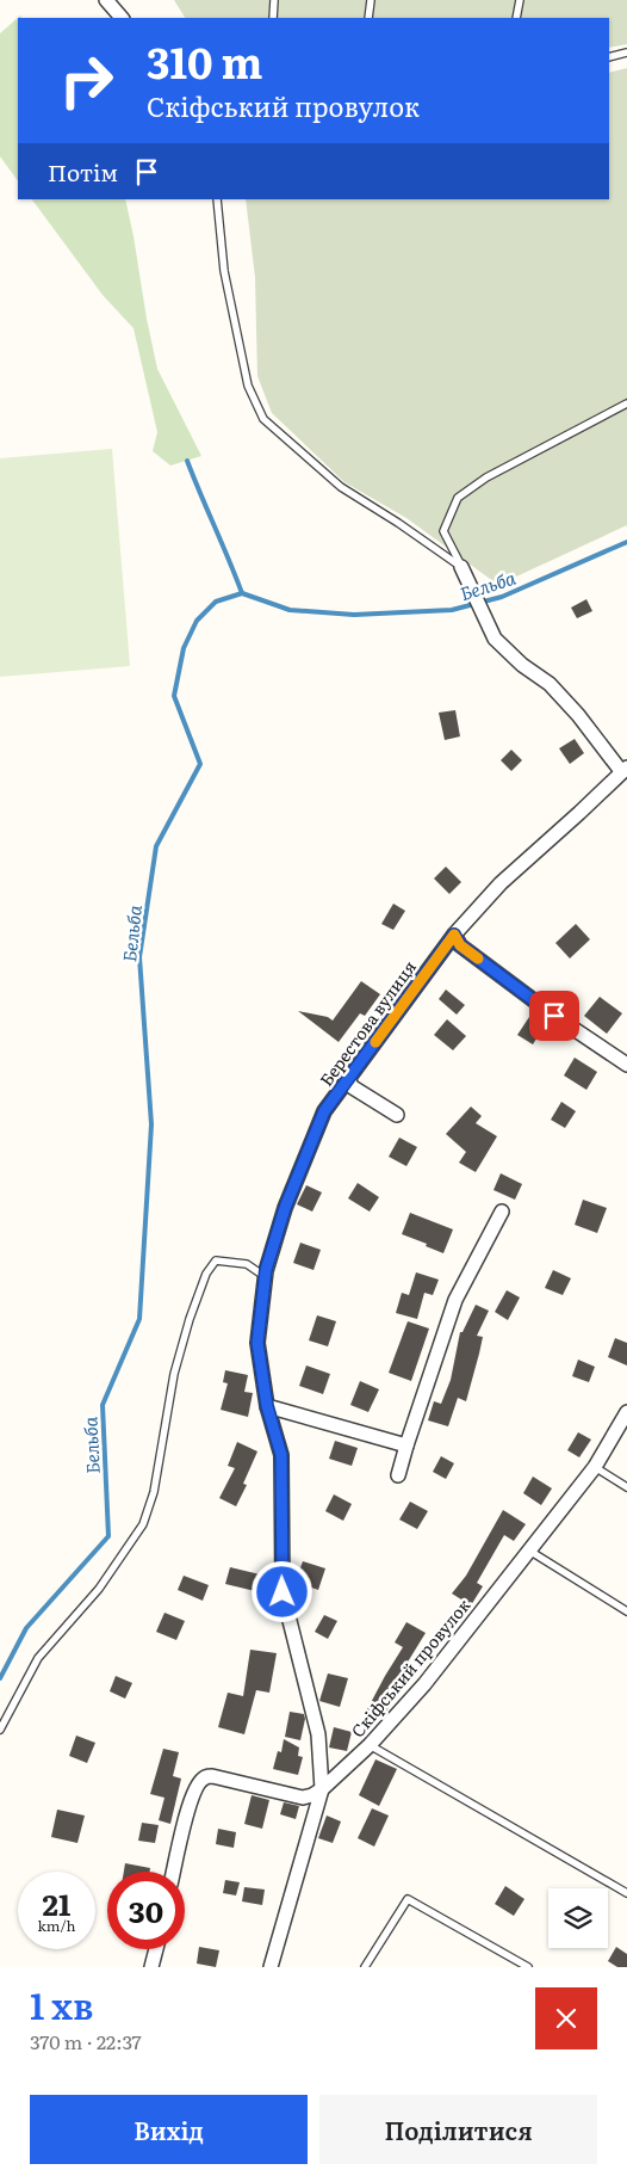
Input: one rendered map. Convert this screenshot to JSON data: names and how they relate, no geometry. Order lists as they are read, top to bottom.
{
  "streets": {
    "street": ["Берестова вулиця", "Скіфський провулок"]
  },
  "crossings": [
    ["Берестова вулиця", "Скіфський провулок"]
  ],
  "water": ["Бельба"],
  "page": {
    "turn": ["310 m", "Скіфський провулок"],
    "then": "Потім",
    "speed": "21 km/h",
    "limit": "30",
    "heading": ["1 хв", "370 m · 22:37"],
    "buttons": ["Вихід", "Поділитися"]
  }
}
